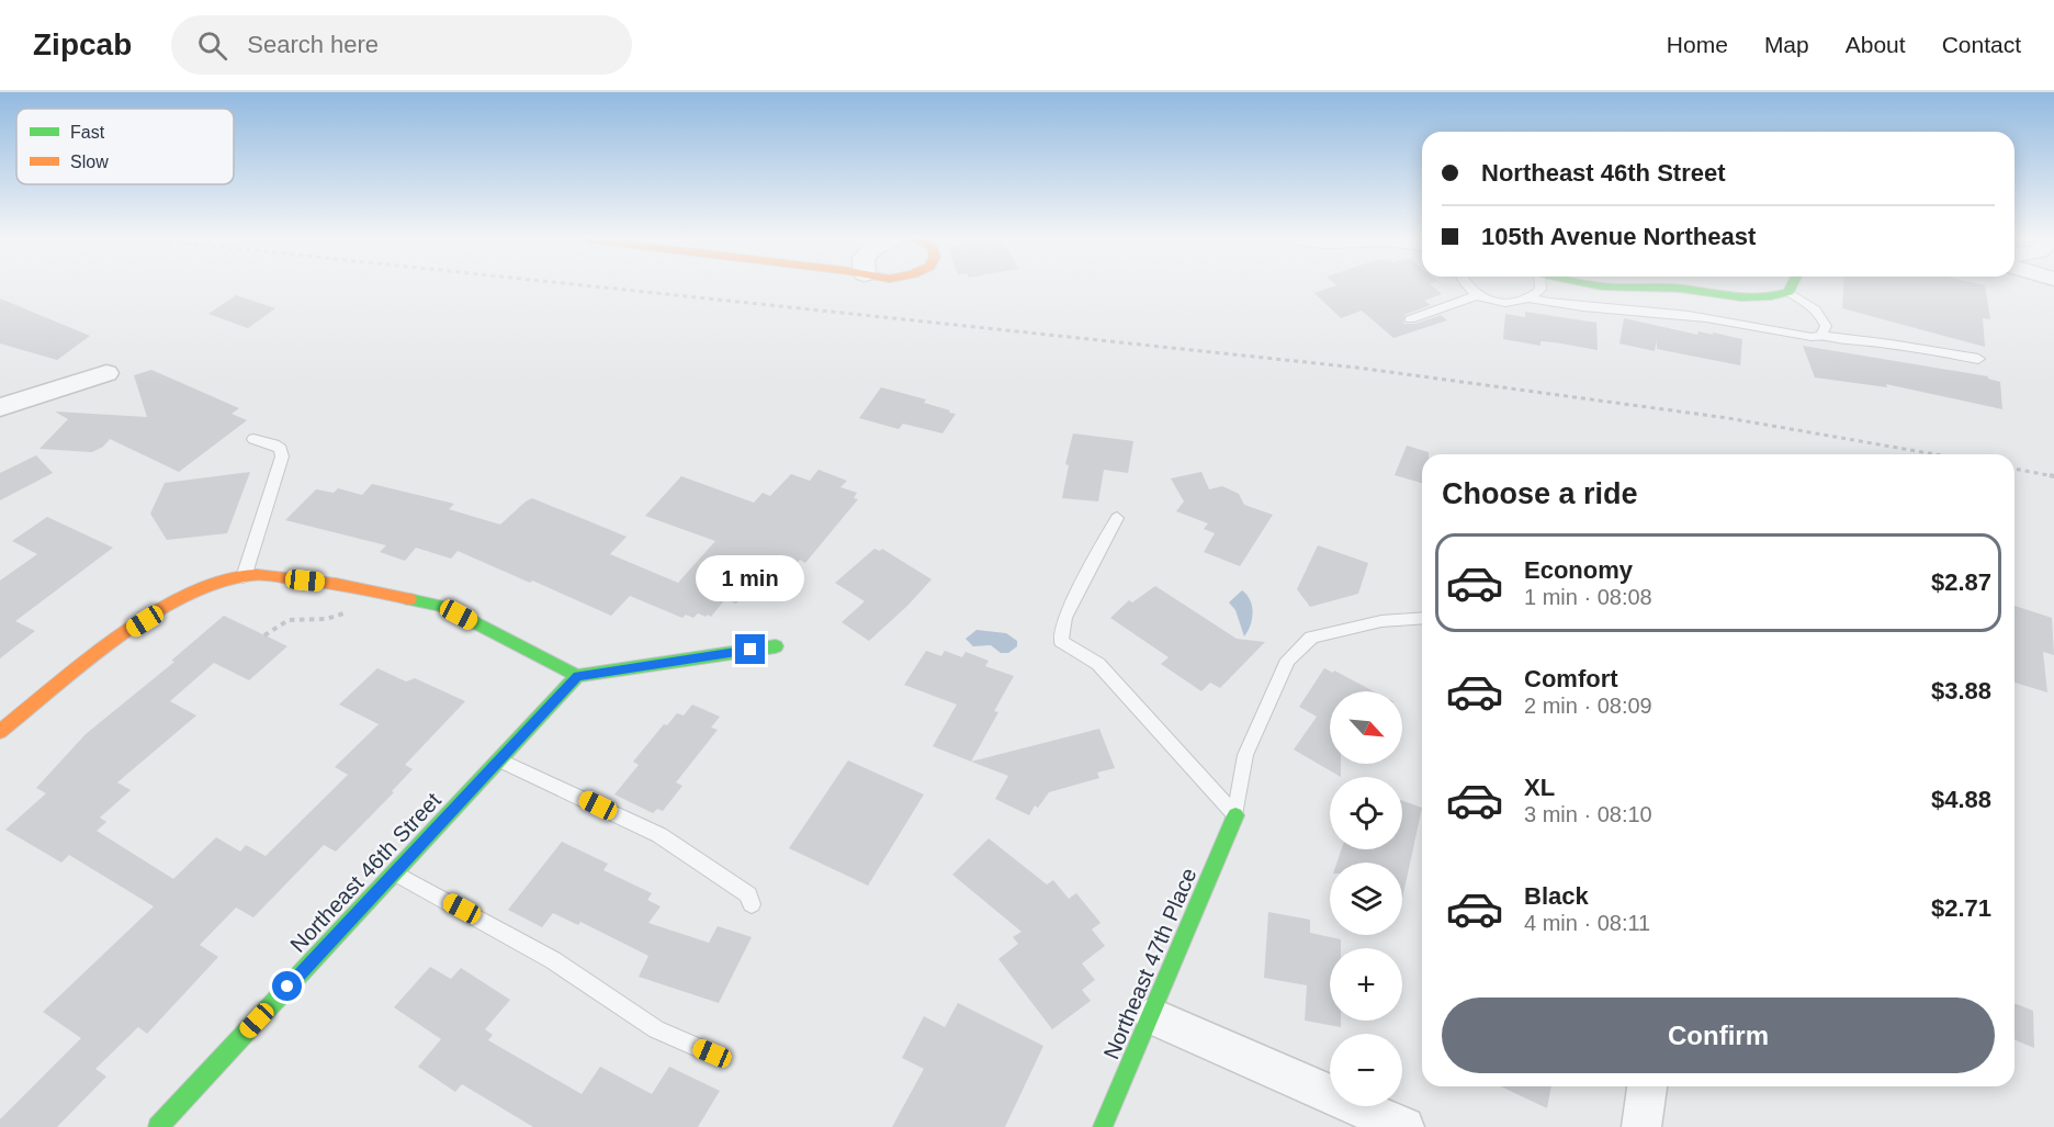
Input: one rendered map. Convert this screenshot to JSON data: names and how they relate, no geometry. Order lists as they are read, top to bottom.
{
  "streets": {
    "street": ["Northeast 46th Street", "Northeast 47th Place"]
  },
  "legend": ["Fast", "Slow"],
  "north": "bottom right",
  "page": {
    "header": "Zipcab",
    "search": "Search here",
    "nav": [
      "Home",
      "Map",
      "About",
      "Contact"
    ],
    "banner": ["Northeast 46th Street", "105th Avenue Northeast"],
    "heading": "Choose a ride",
    "list": [
      {
        "name": "Economy",
        "note": "1 min · 08:08",
        "value": "$2.87"
      },
      {
        "name": "Comfort",
        "note": "2 min · 08:09",
        "value": "$3.88"
      },
      {
        "name": "XL",
        "note": "3 min · 08:10",
        "value": "$4.88"
      },
      {
        "name": "Black",
        "note": "4 min · 08:11",
        "value": "$2.71"
      }
    ],
    "bubble": "1 min",
    "map_buttons": ["+", "−"],
    "buttons": "Confirm"
  }
}
